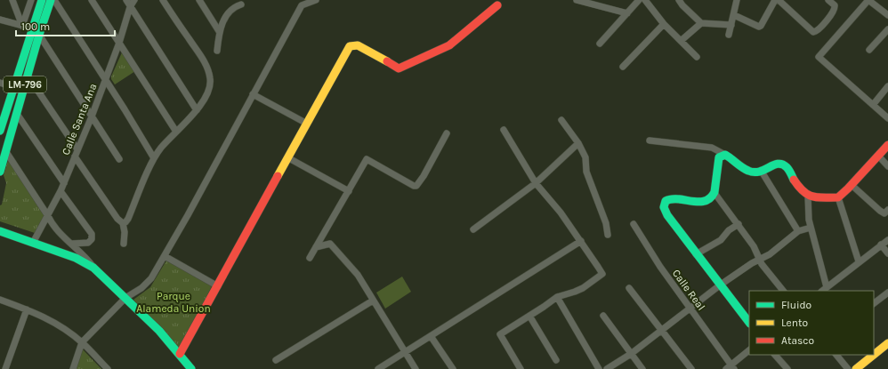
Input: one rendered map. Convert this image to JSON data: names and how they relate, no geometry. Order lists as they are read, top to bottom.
{
  "streets": {
    "street": ["LM-796", "Calle Santa Ana", "Calle Real"]
  },
  "parks": ["Parque Alameda Union"],
  "legend": ["Fluido", "Lento", "Atasco"],
  "scale_bar": "100 m"
}
